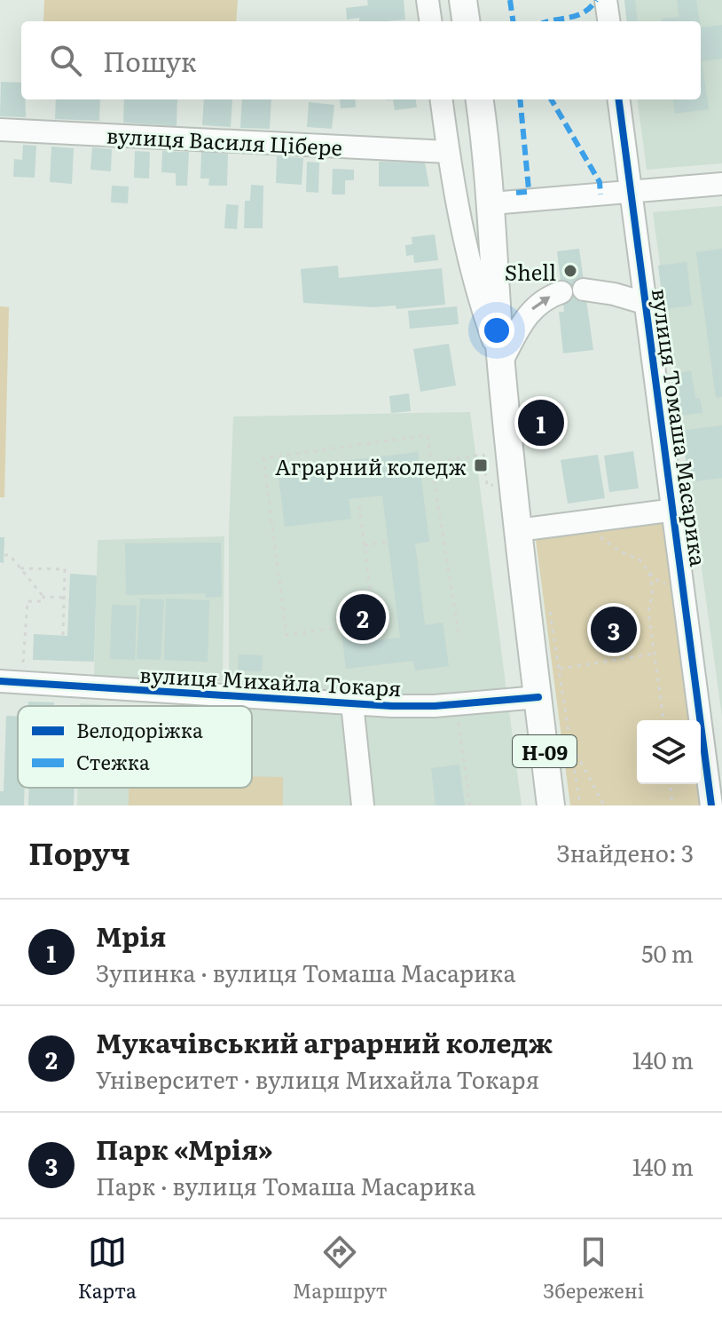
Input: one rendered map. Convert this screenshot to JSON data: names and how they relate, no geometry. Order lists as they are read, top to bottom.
{
  "streets": {
    "main road": ["Н-09"],
    "street": ["вулиця Василя Цібере", "вулиця Томаша Масарика", "вулиця Михайла Токаря"]
  },
  "crossings": [
    ["вулиця Михайла Токаря", "Н-09"]
  ],
  "places": {
    "other": ["Shell"],
    "transit": ["Аграрний коледж"]
  },
  "legend": ["Велодоріжка", "Стежка"],
  "page": {
    "search": "Пошук",
    "pins": ["1", "2", "3"],
    "heading": ["Поруч", "Знайдено: 3"],
    "list": [
      {
        "mark": "1",
        "name": "Мрія",
        "note": "Зупинка · вулиця Томаша Масарика",
        "value": "50 m"
      },
      {
        "mark": "2",
        "name": "Мукачівський аграрний коледж",
        "note": "Університет · вулиця Михайла Токаря",
        "value": "140 m"
      },
      {
        "mark": "3",
        "name": "Парк «Мрія»",
        "note": "Парк · вулиця Томаша Масарика",
        "value": "140 m"
      }
    ],
    "nav": ["Карта", "Маршрут", "Збережені"]
  }
}
